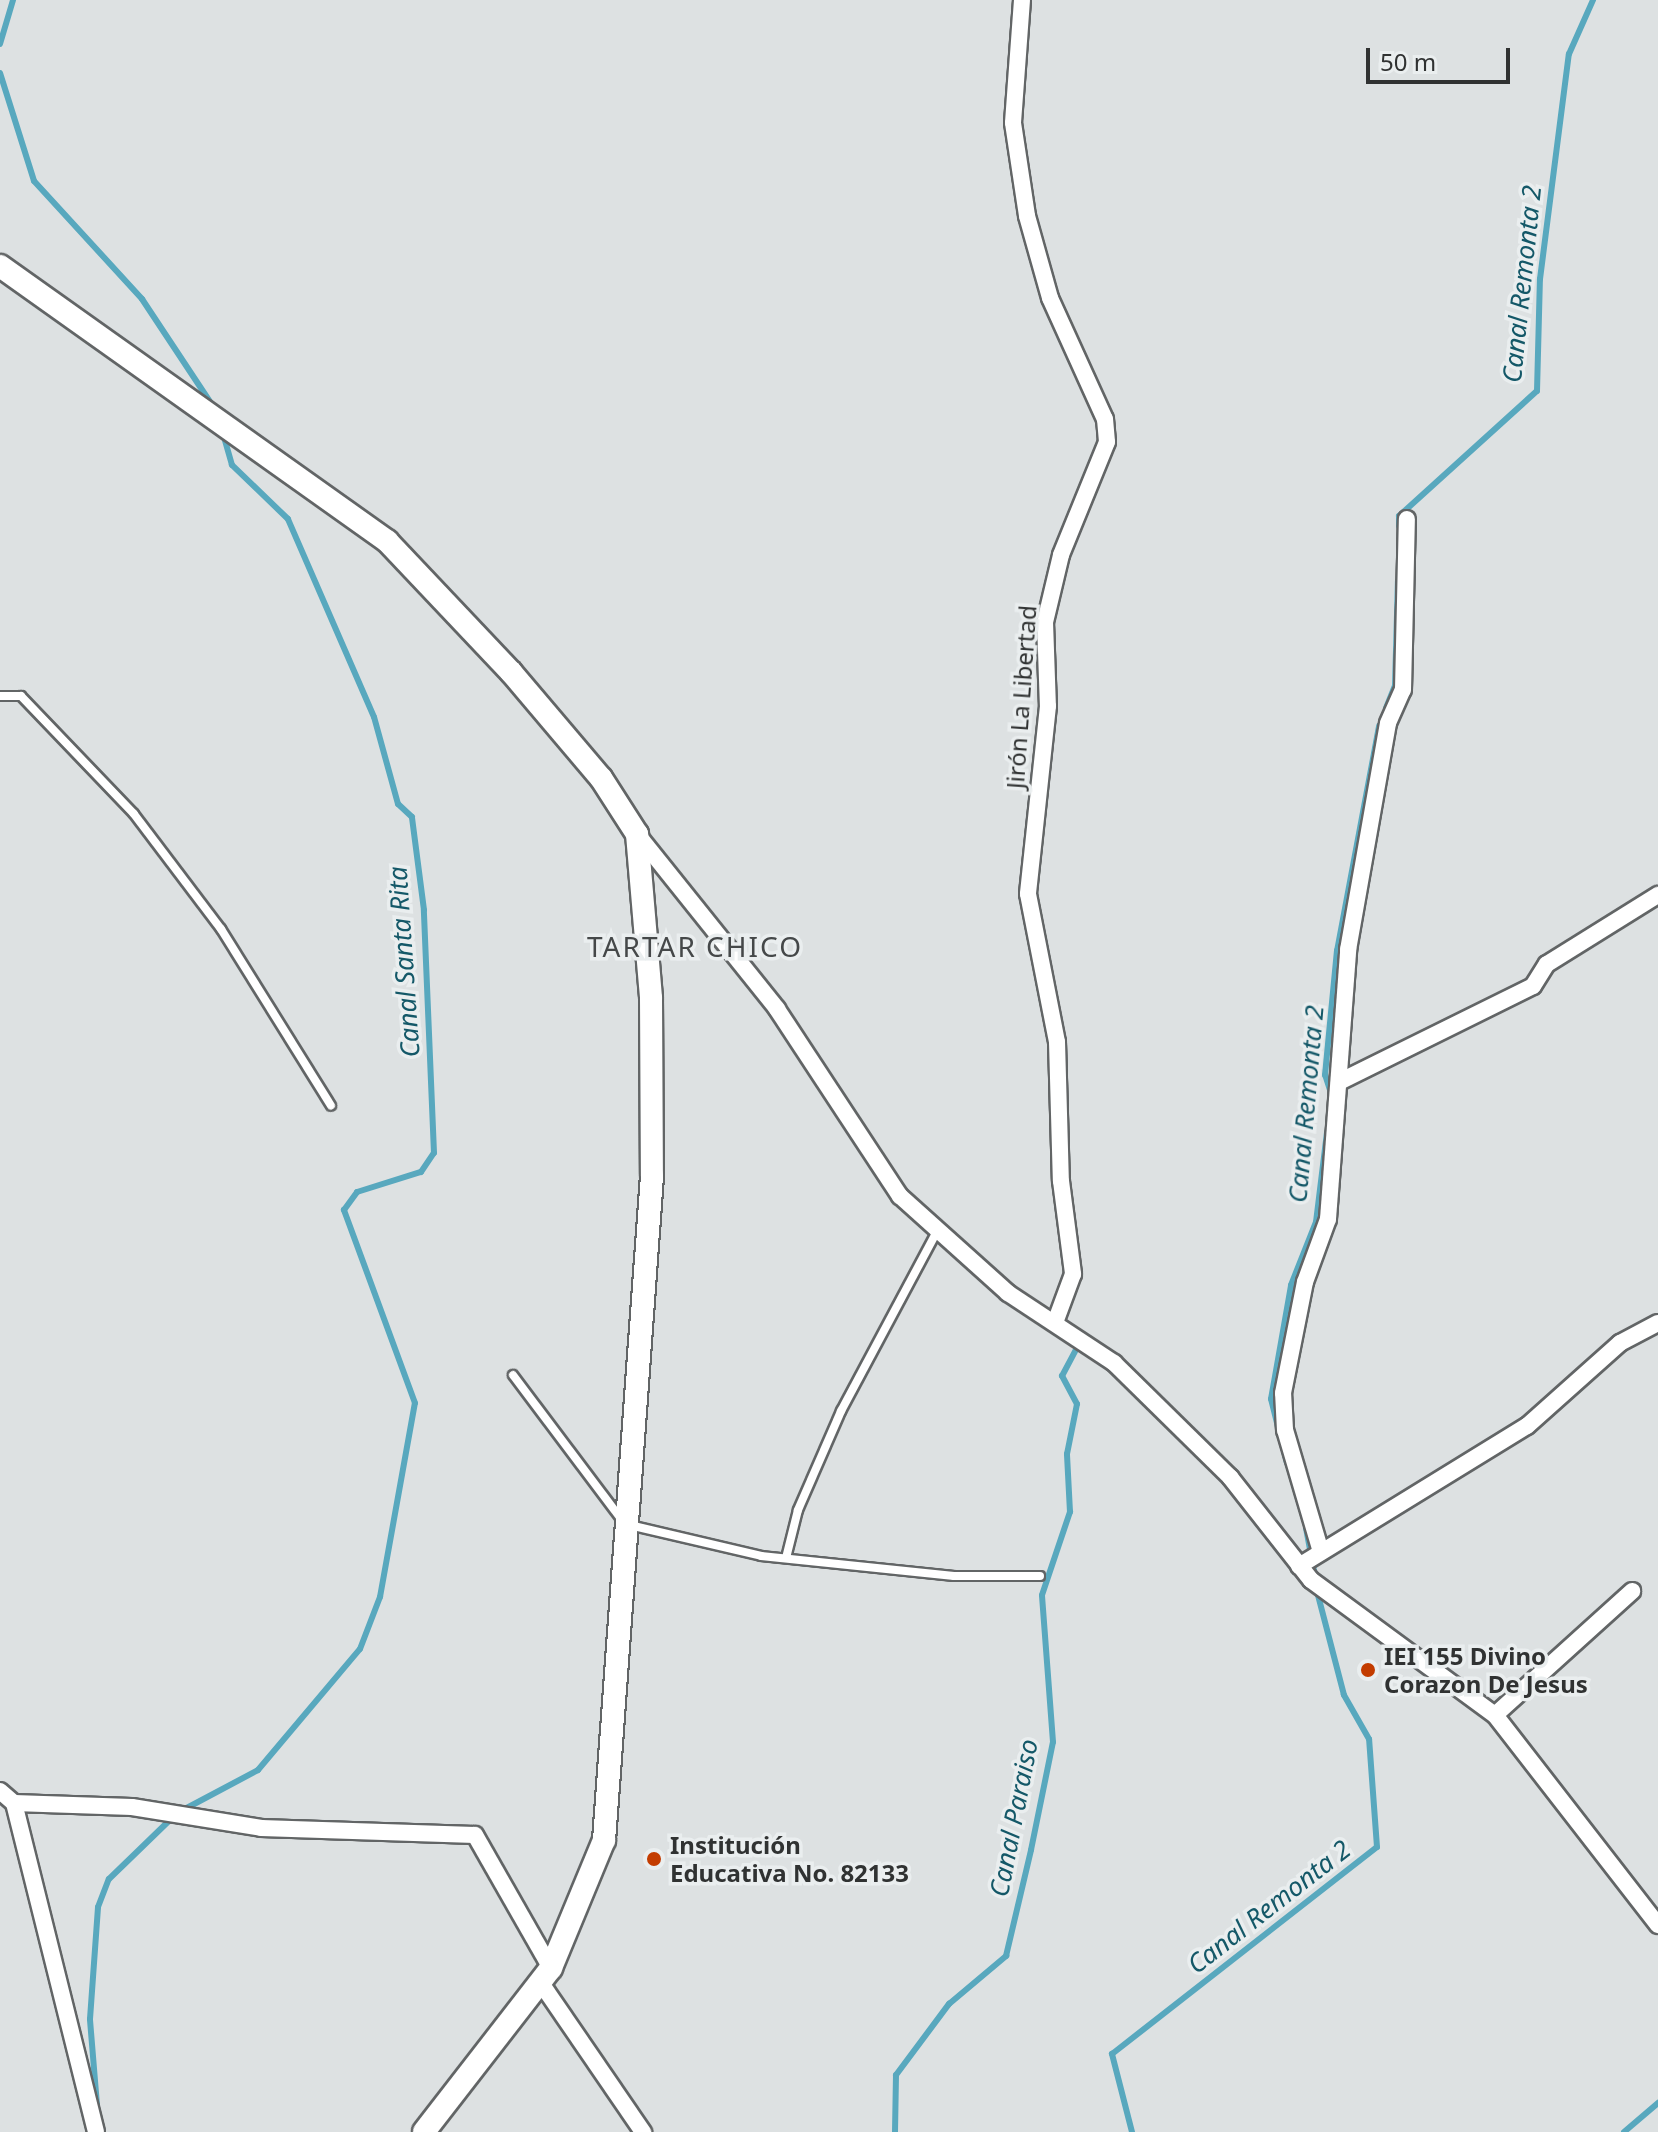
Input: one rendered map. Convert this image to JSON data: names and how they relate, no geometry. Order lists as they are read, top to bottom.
{
  "streets": {
    "street": ["Jirón La Libertad"]
  },
  "districts": ["TARTAR CHICO"],
  "water": ["Canal Remonta 2", "Canal Santa Rita", "Canal Paraiso"],
  "places": ["IEI 155 Divino Corazon De Jesus", "Institución Educativa No. 82133"],
  "scale_bar": "50 m"
}
